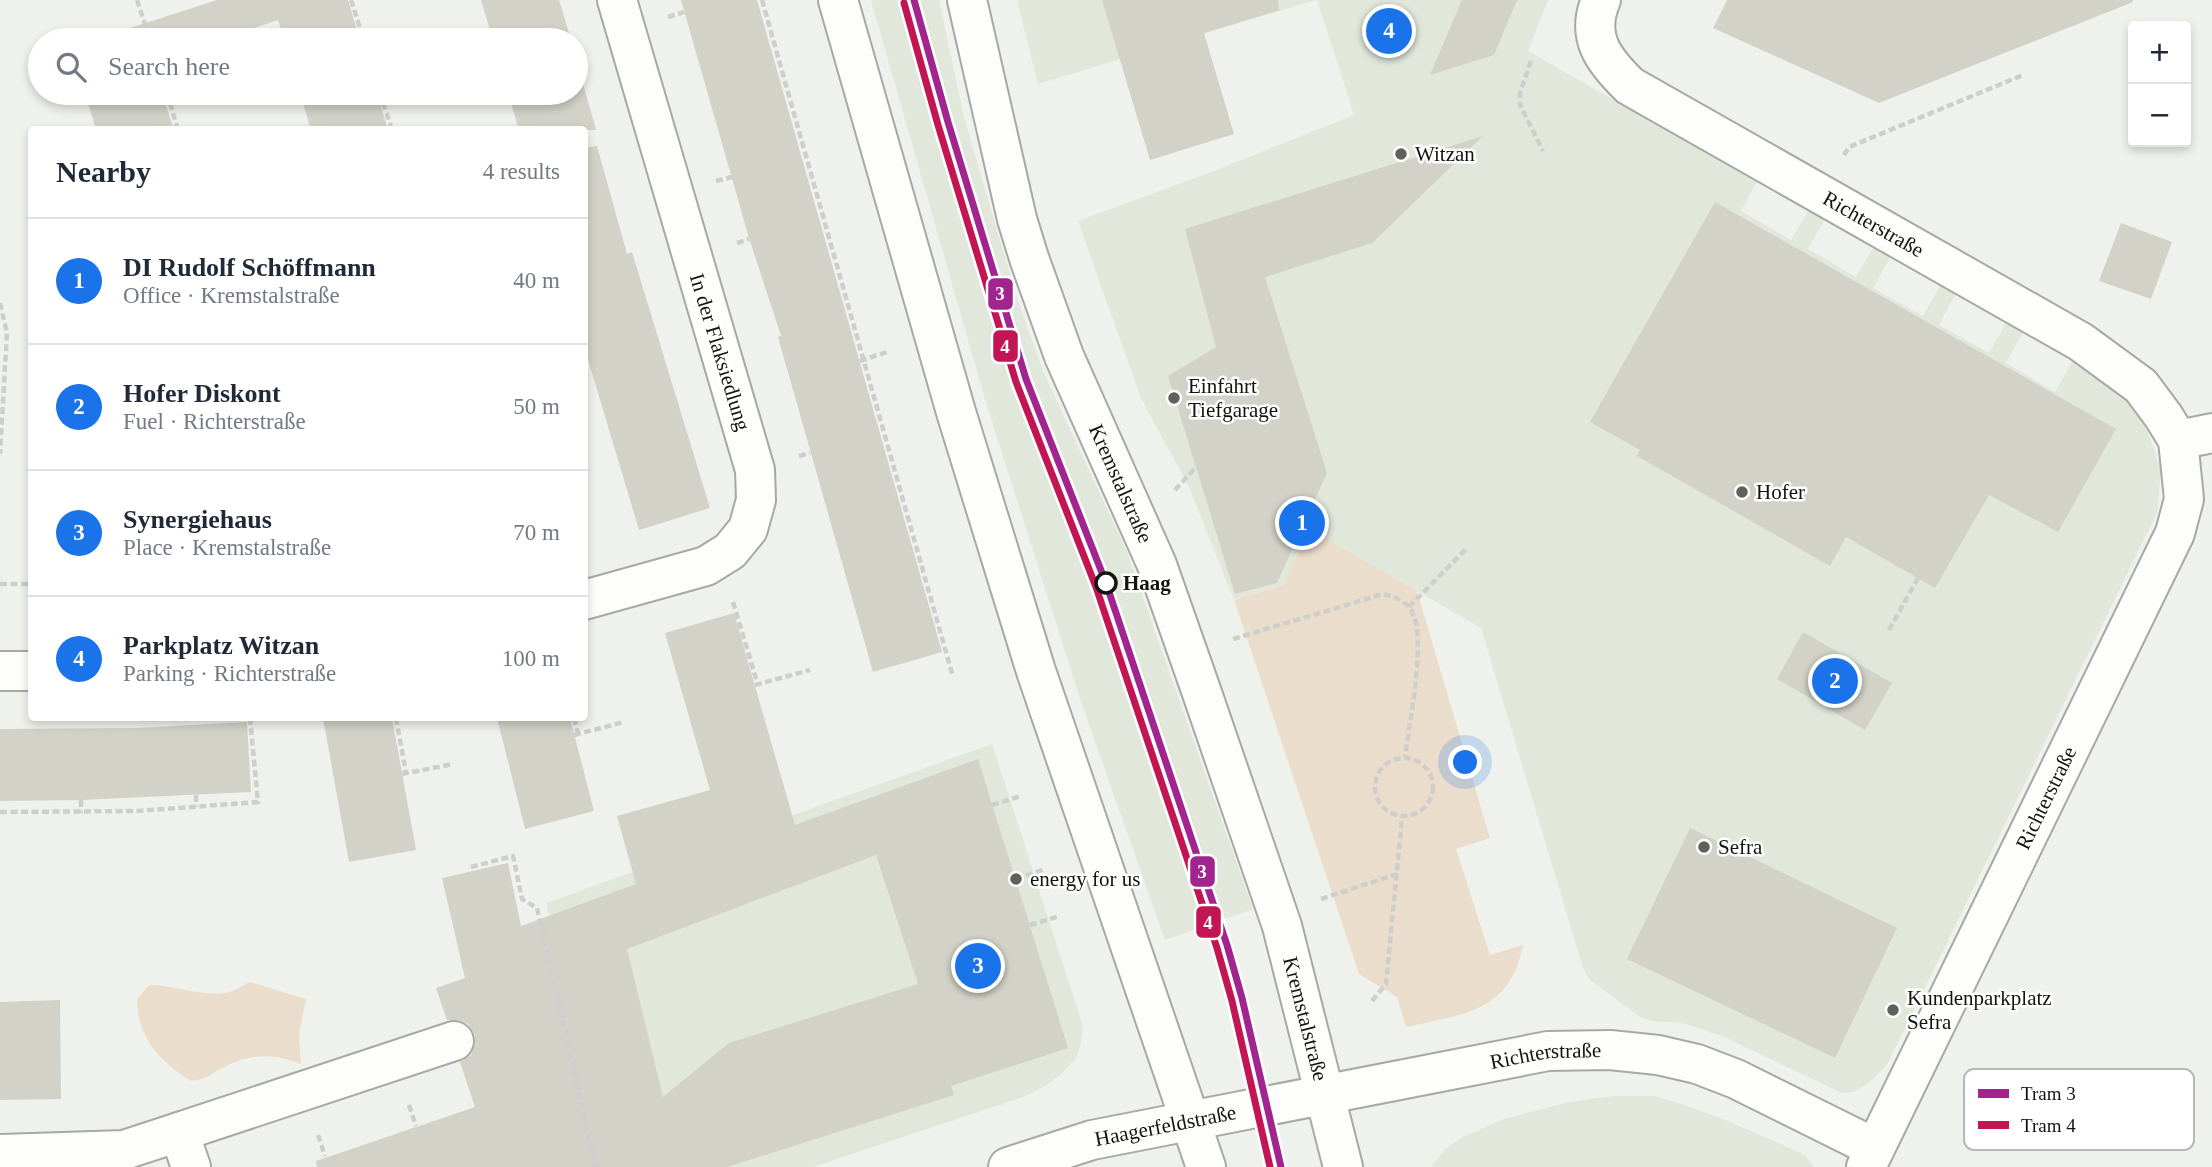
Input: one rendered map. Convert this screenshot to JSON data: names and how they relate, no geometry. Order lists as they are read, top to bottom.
{
  "streets": {
    "street": [
      "Richterstraße",
      "In der Flaksiedlung",
      "Kremstalstraße",
      "Haagerfeldstraße"
    ]
  },
  "crossings": [
    ["Richterstraße", "Kremstalstraße"],
    ["Richterstraße", "Haagerfeldstraße"],
    ["Kremstalstraße", "Haagerfeldstraße"]
  ],
  "places": [
    "Witzan",
    "Einfahrt Tiefgarage",
    "Hofer",
    "Haag",
    "Sefra",
    "energy for us",
    "Kundenparkplatz Sefra"
  ],
  "lines": ["tram line 3", "tram line 4"],
  "legend": ["Tram 3", "Tram 4"],
  "page": {
    "pins": [
      "4",
      "1",
      "2",
      "3"
    ],
    "map_buttons": ["+", "−"],
    "search": "Search here",
    "heading": ["Nearby", "4 results"],
    "list": [
      {
        "mark": "1",
        "name": "DI Rudolf Schöffmann",
        "note": "Office · Kremstalstraße",
        "value": "40 m"
      },
      {
        "mark": "2",
        "name": "Hofer Diskont",
        "note": "Fuel · Richterstraße",
        "value": "50 m"
      },
      {
        "mark": "3",
        "name": "Synergiehaus",
        "note": "Place · Kremstalstraße",
        "value": "70 m"
      },
      {
        "mark": "4",
        "name": "Parkplatz Witzan",
        "note": "Parking · Richterstraße",
        "value": "100 m"
      }
    ]
  }
}
